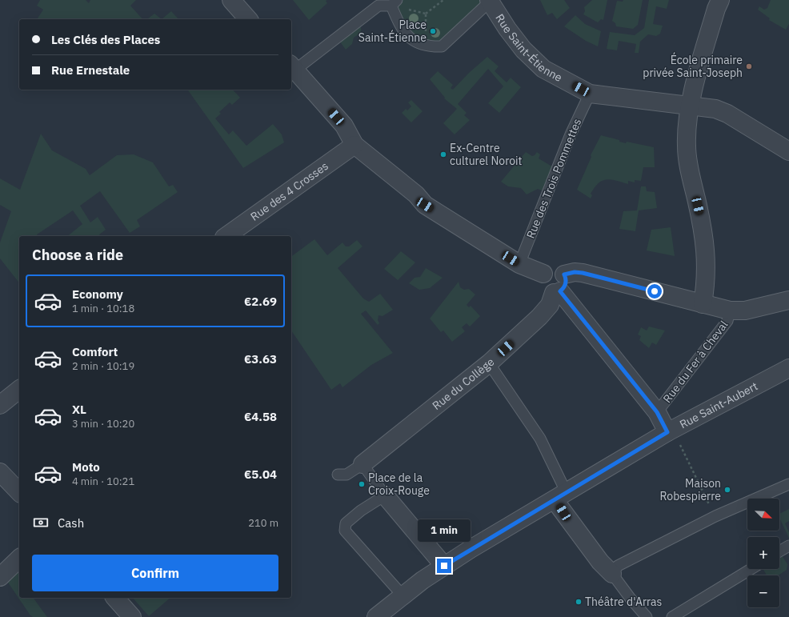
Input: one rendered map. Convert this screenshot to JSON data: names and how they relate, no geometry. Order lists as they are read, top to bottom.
{
  "streets": {
    "street": [
      "Rue Saint-Étienne",
      "Rue des 4 Crosses",
      "Rue du Collège",
      "Rue Saint-Aubert"
    ],
    "lane": ["Rue des Trois Pommettes", "Rue du Fer à Cheval"]
  },
  "crossings": [
    ["Rue Saint-Étienne", "Rue des Trois Pommettes"]
  ],
  "places": [
    "Place Saint-Étienne",
    "École primaire privée Saint-Joseph",
    "Ex-Centre culturel Noroit",
    "Place de la Croix-Rouge",
    "Maison Robespierre",
    "Théâtre d'Arras"
  ],
  "north": "bottom right",
  "page": {
    "banner": ["Les Clés des Places", "Rue Ernestale"],
    "heading": "Choose a ride",
    "list": [
      {
        "name": "Economy",
        "note": "1 min · 10:18",
        "value": "€2.69"
      },
      {
        "name": "Comfort",
        "note": "2 min · 10:19",
        "value": "€3.63"
      },
      {
        "name": "XL",
        "note": "3 min · 10:20",
        "value": "€4.58"
      },
      {
        "name": "Moto",
        "note": "4 min · 10:21",
        "value": "€5.04"
      }
    ],
    "map_buttons": ["+", "−"],
    "pay": ["Cash", "210 m"],
    "bubble": "1 min",
    "buttons": "Confirm"
  }
}
